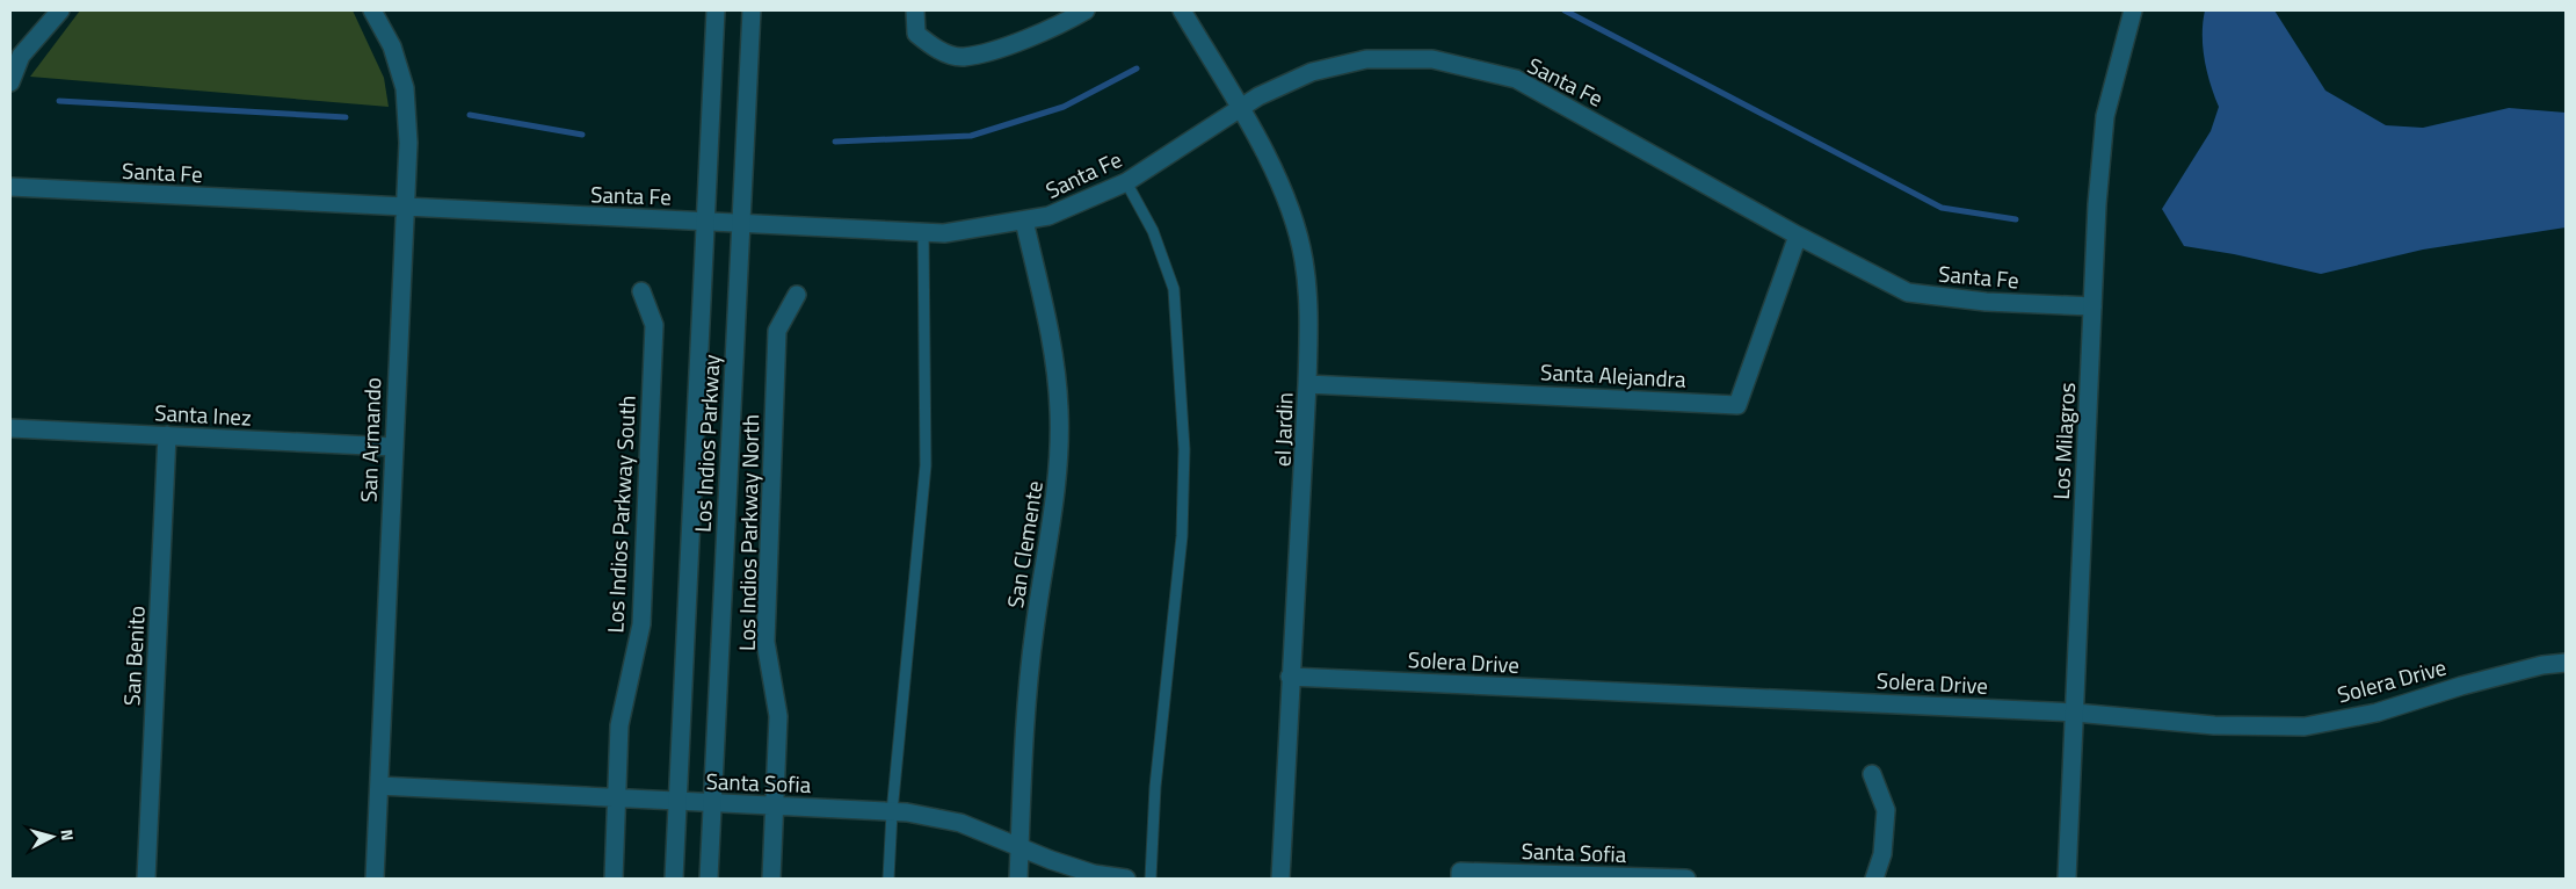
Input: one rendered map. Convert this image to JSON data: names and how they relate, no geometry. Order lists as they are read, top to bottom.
{
  "streets": {
    "street": [
      "Santa Fe",
      "Santa Alejandra",
      "Santa Inez",
      "el Jardin",
      "San Armando",
      "Los Milagros",
      "Los Indios Parkway",
      "Los Indios Parkway South",
      "Los Indios Parkway North",
      "San Clemente",
      "San Benito",
      "Solera Drive",
      "Santa Sofia"
    ]
  },
  "crossings": [
    ["Santa Fe", "Santa Alejandra"],
    ["Santa Fe", "el Jardin"],
    ["Santa Fe", "San Armando"],
    ["Santa Fe", "Los Milagros"],
    ["Santa Fe", "Los Indios Parkway"],
    ["Santa Fe", "San Clemente"],
    ["Santa Alejandra", "el Jardin"],
    ["Santa Inez", "San Armando"],
    ["Santa Inez", "San Benito"],
    ["el Jardin", "Solera Drive"],
    ["San Armando", "Santa Sofia"],
    ["Los Milagros", "Solera Drive"],
    ["Los Indios Parkway", "Santa Sofia"],
    ["Los Indios Parkway South", "Santa Sofia"],
    ["Los Indios Parkway North", "Santa Sofia"],
    ["San Clemente", "Santa Sofia"]
  ],
  "north": "right"
}
